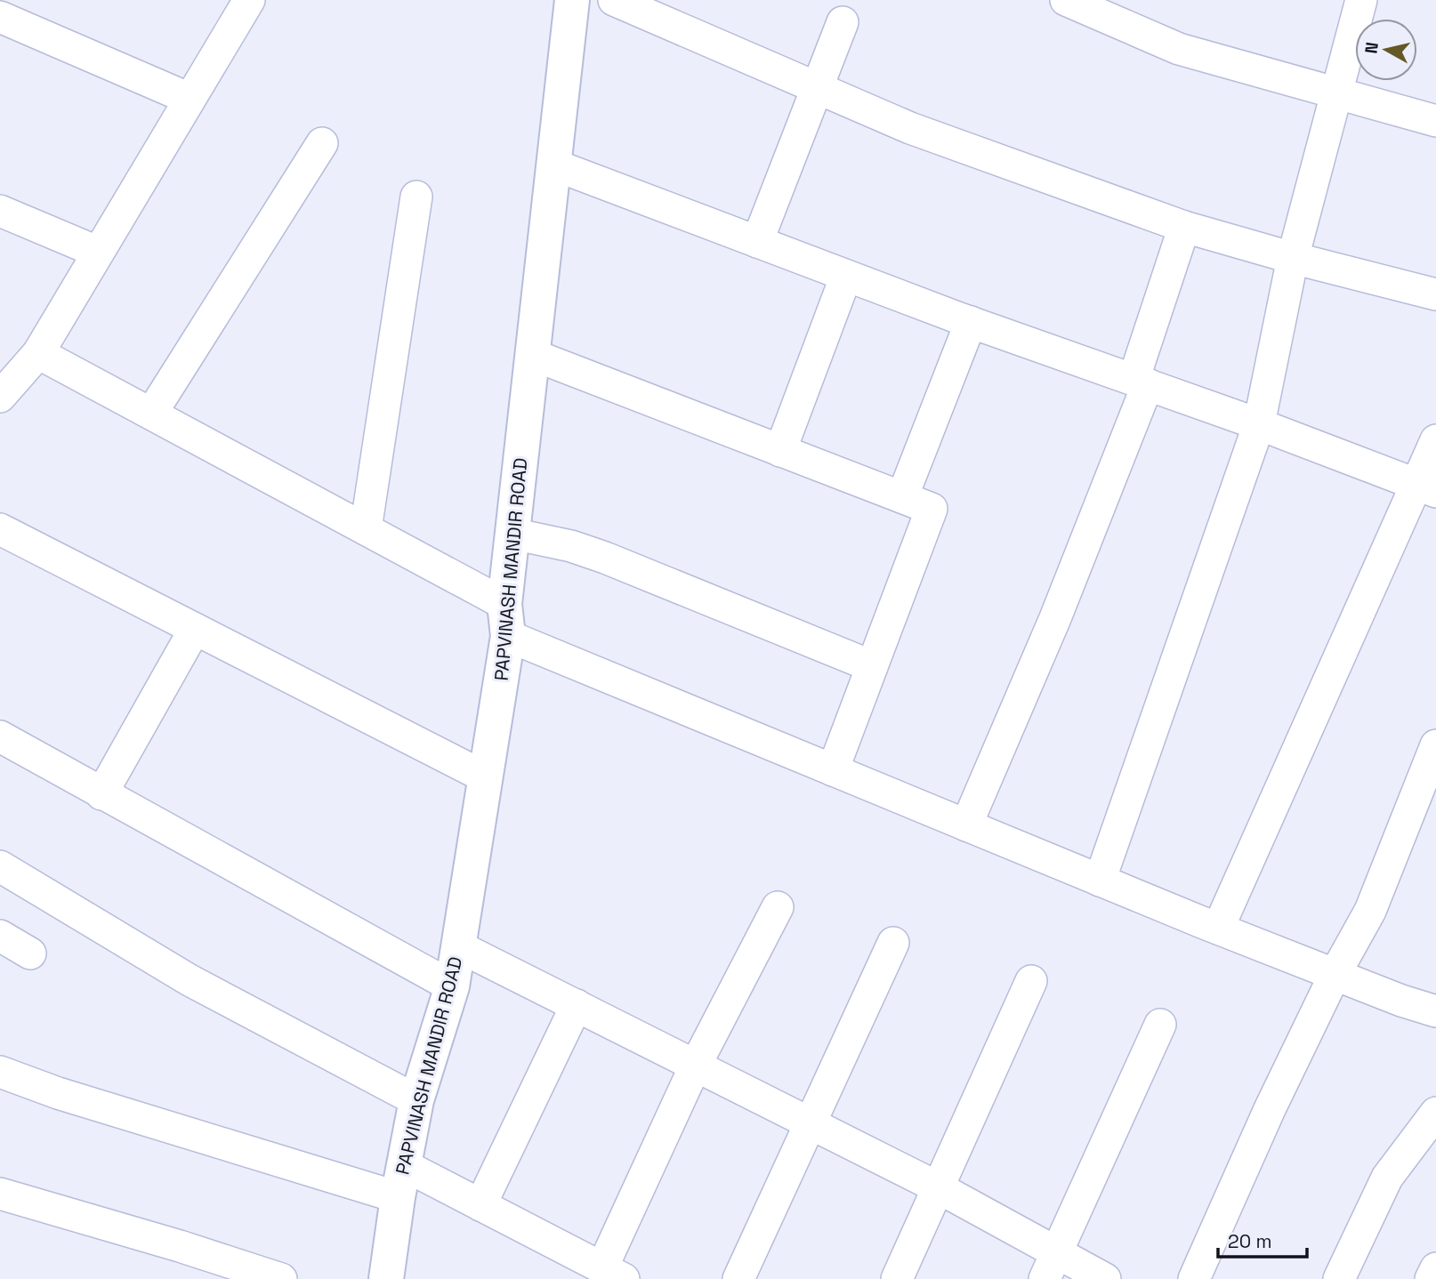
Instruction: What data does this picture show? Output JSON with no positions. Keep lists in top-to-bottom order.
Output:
{
  "streets": {
    "street": ["PAPVINASH MANDIR ROAD"]
  },
  "scale_bar": "20 m",
  "north": "left"
}
